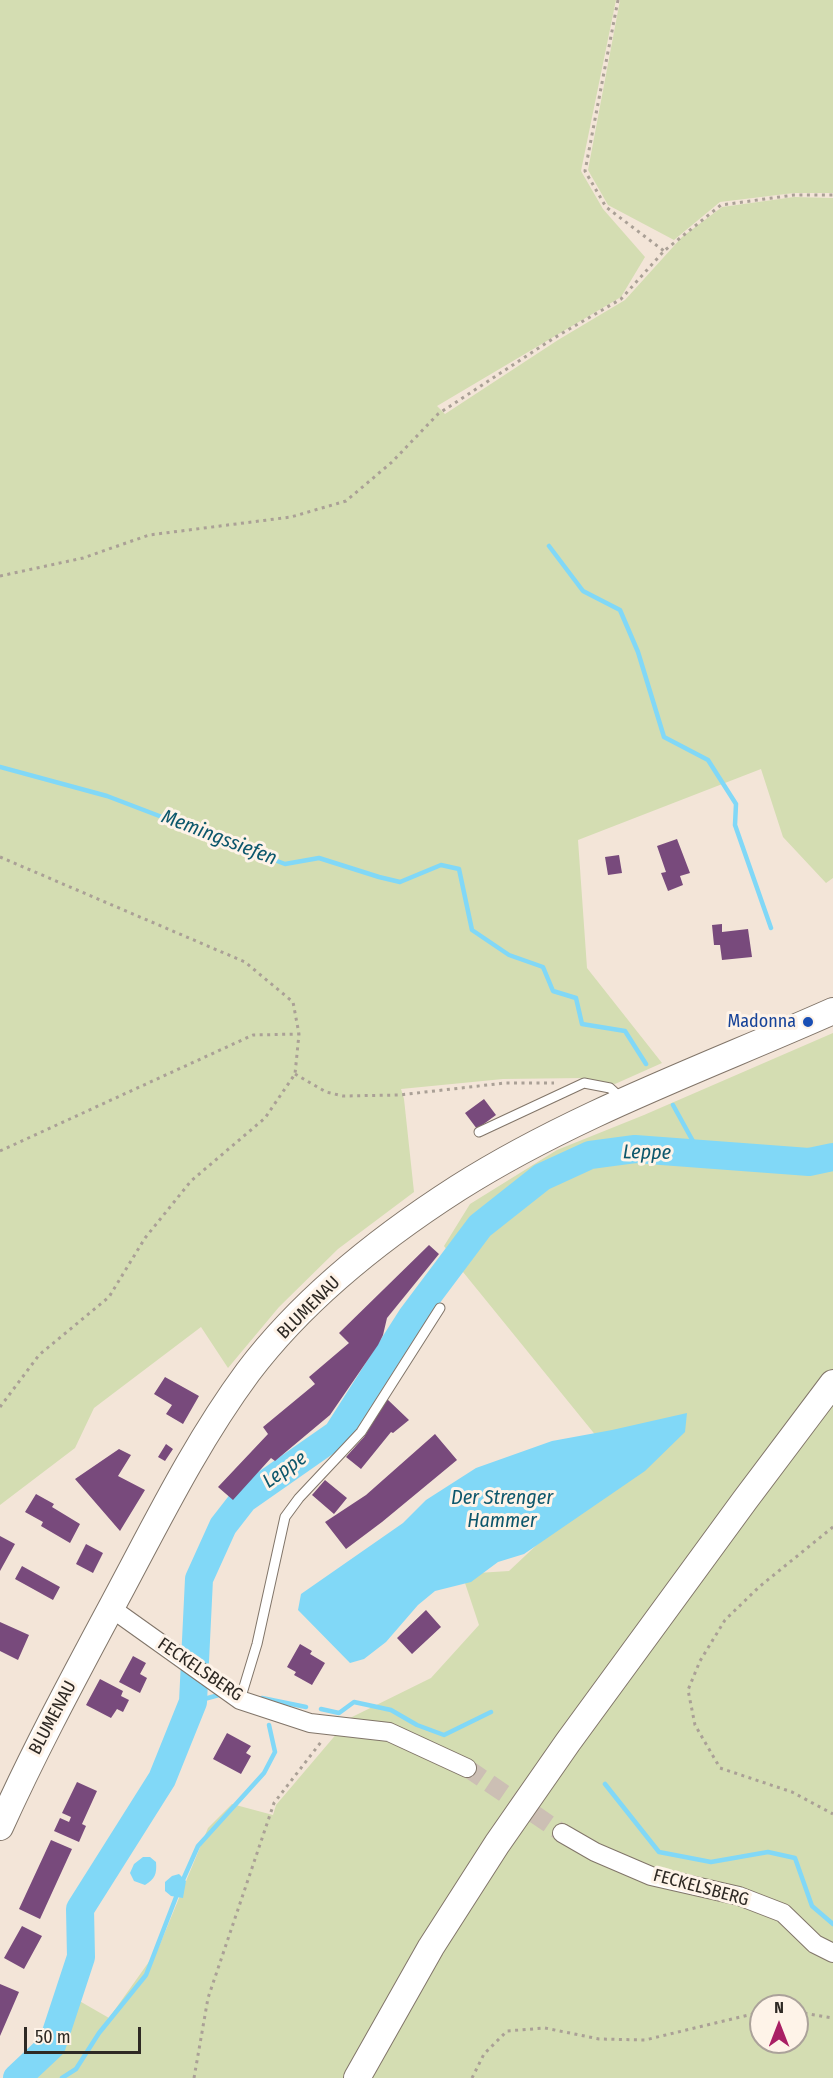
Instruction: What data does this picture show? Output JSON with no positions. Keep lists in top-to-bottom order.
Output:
{
  "streets": {
    "main road": ["BLUMENAU"],
    "street": ["FECKELSBERG"]
  },
  "crossings": [
    ["BLUMENAU", "FECKELSBERG"]
  ],
  "water": ["Memingssiefen", "Leppe", "Der Strenger Hammer"],
  "places": ["Madonna"],
  "scale_bar": "50 m",
  "north": "top"
}
